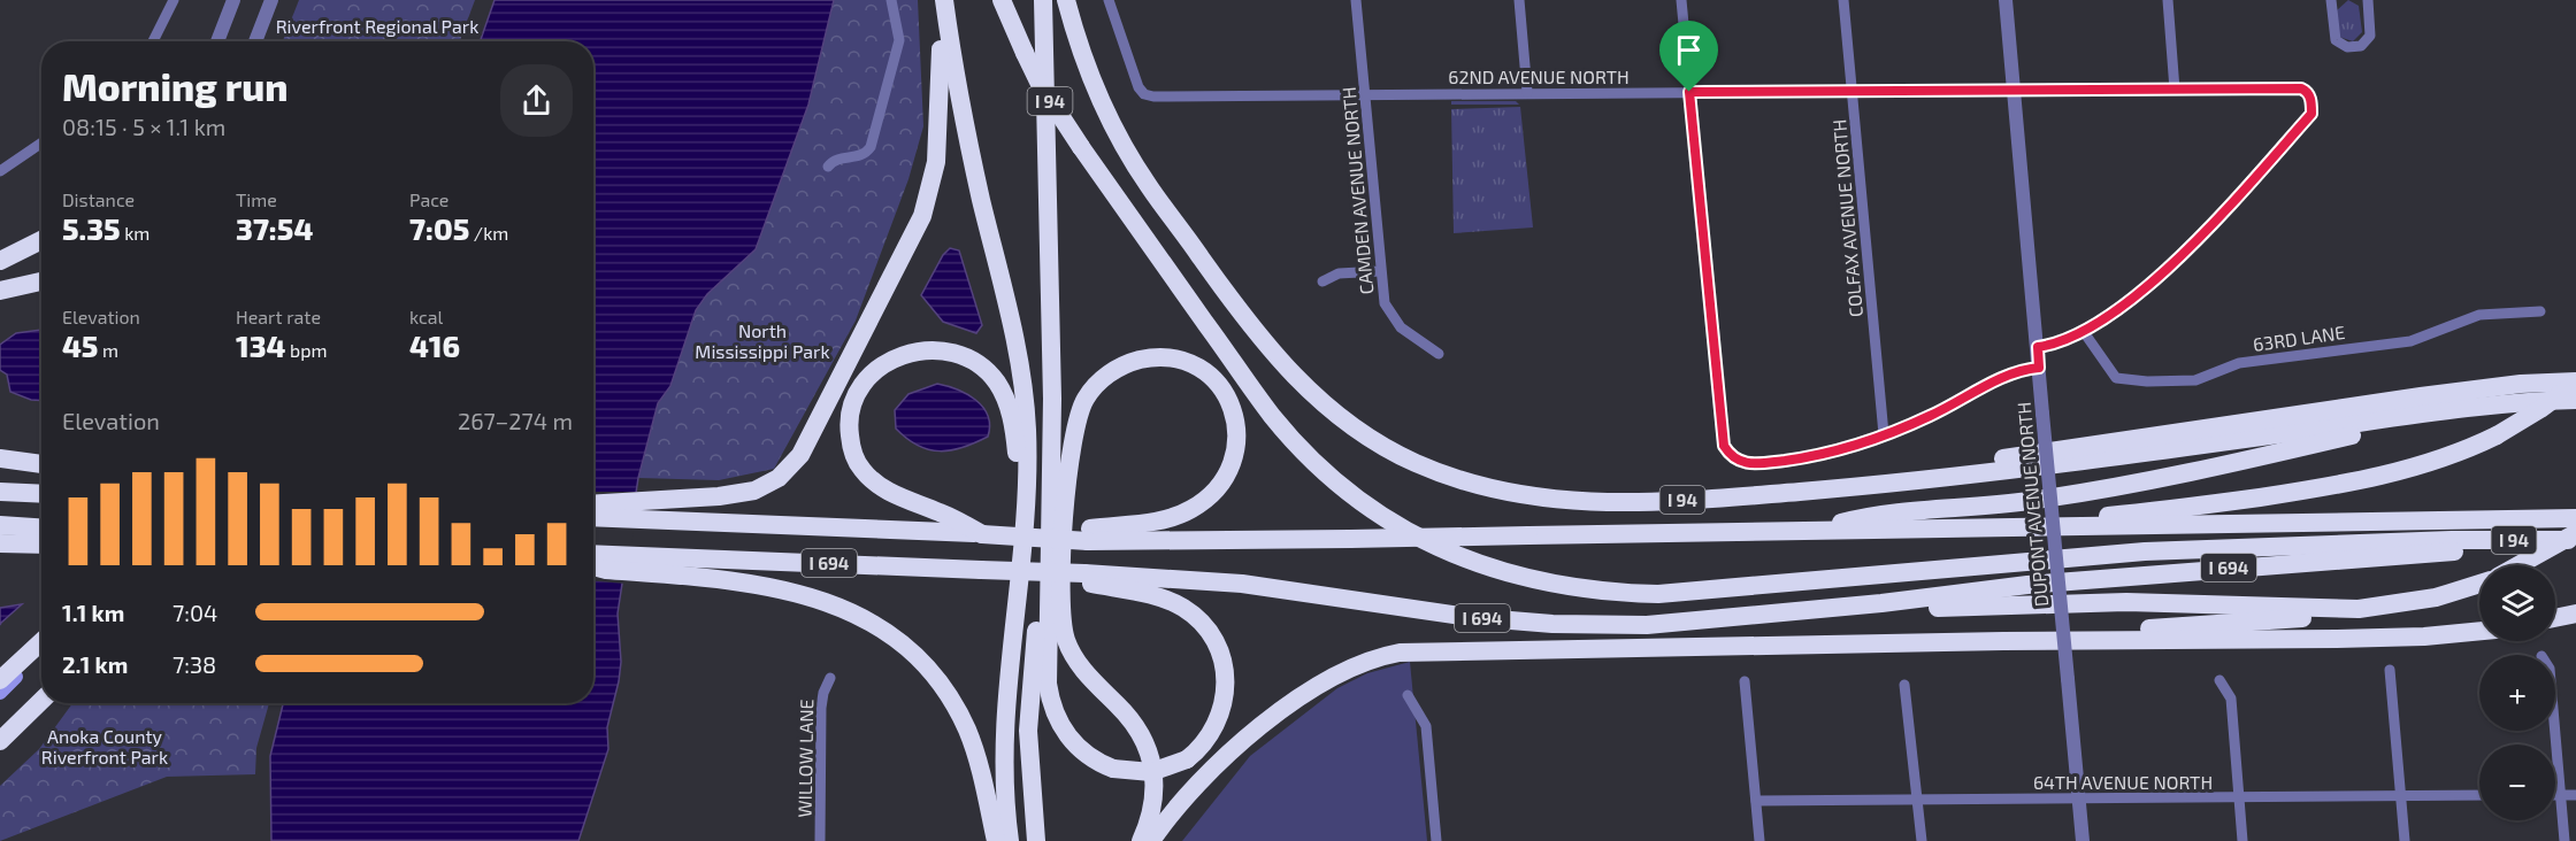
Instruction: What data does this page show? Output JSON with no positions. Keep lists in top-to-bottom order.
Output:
{
  "streets": {
    "highway": ["I 94", "I 694"],
    "street": [
      "62ND AVENUE NORTH",
      "CAMDEN AVENUE NORTH",
      "COLFAX AVENUE NORTH",
      "63RD LANE",
      "DUPONT AVENUE NORTH",
      "WILLOW LANE",
      "64TH AVENUE NORTH"
    ]
  },
  "crossings": [
    ["62ND AVENUE NORTH", "CAMDEN AVENUE NORTH"],
    ["62ND AVENUE NORTH", "COLFAX AVENUE NORTH"],
    ["62ND AVENUE NORTH", "63RD LANE"],
    ["62ND AVENUE NORTH", "DUPONT AVENUE NORTH"],
    ["DUPONT AVENUE NORTH", "64TH AVENUE NORTH"]
  ],
  "parks": ["Riverfront Regional Park", "North Mississippi Park", "Anoka County Riverfront Park"],
  "page": {
    "heading": ["Morning run", "08:15 · 5 × 1.1 km"],
    "stats": [
      ["Distance", "5.35 km"],
      ["Time", "37:54"],
      ["Pace", "7:05 /km"],
      ["Elevation", "45 m"],
      ["Heart rate", "134 bpm"],
      ["kcal", "416"]
    ],
    "chart": ["Elevation", "267–274 m"],
    "map_buttons": ["+", "−"],
    "list": [
      {
        "name": "1.1 km",
        "note": "7:04"
      },
      {
        "name": "2.1 km",
        "note": "7:38"
      }
    ]
  }
}
